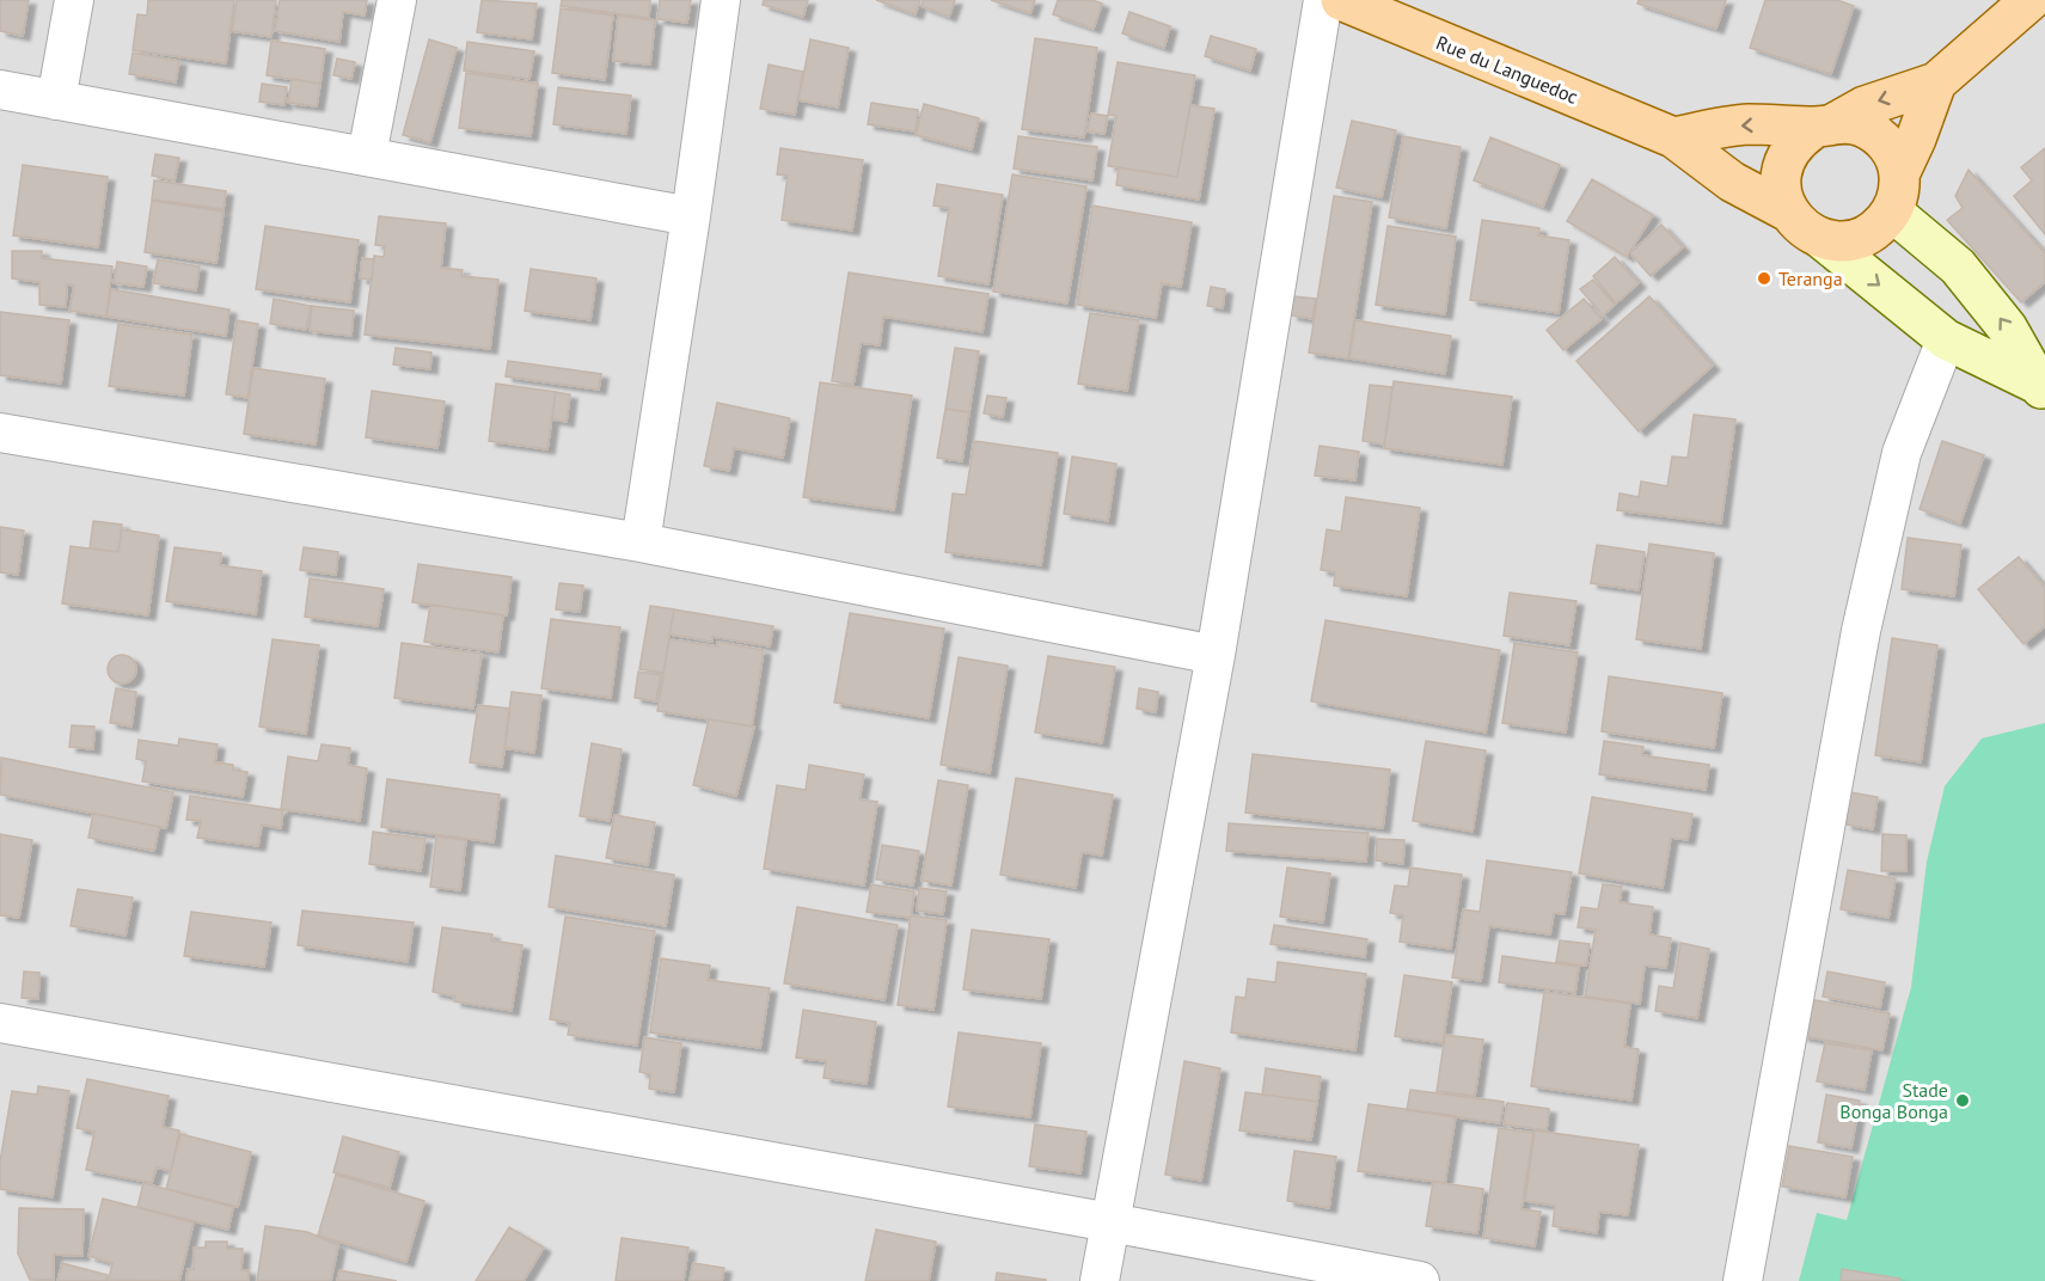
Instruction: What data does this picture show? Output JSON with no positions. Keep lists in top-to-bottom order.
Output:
{
  "streets": {
    "main road": ["Rue du Languedoc"]
  },
  "places": ["Teranga", "Stade Bonga Bonga"]
}
